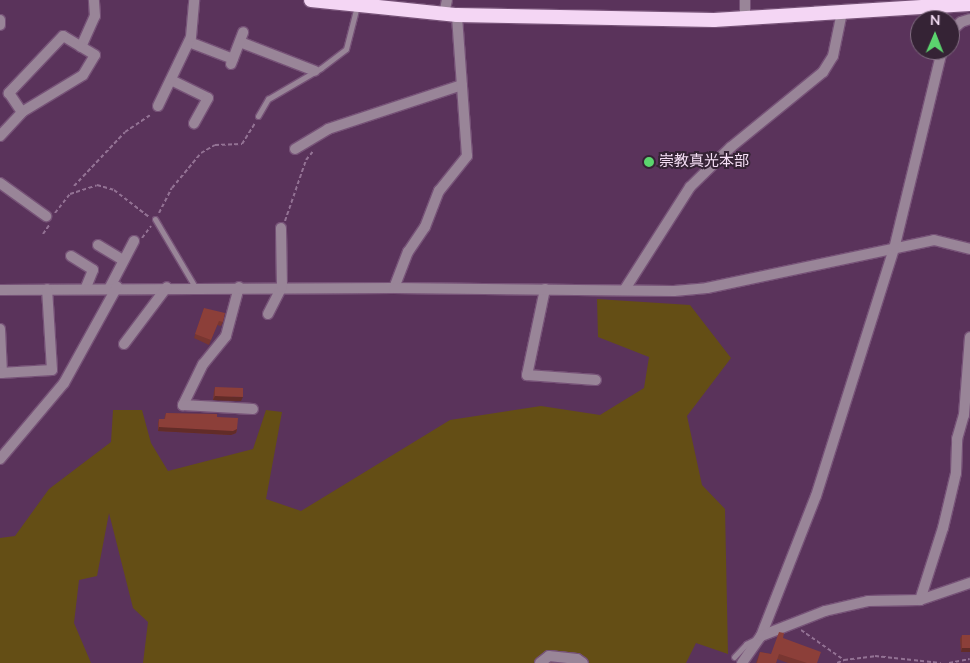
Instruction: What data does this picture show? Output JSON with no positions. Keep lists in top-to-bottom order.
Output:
{
  "places": ["崇教真光本部"],
  "north": "top"
}
